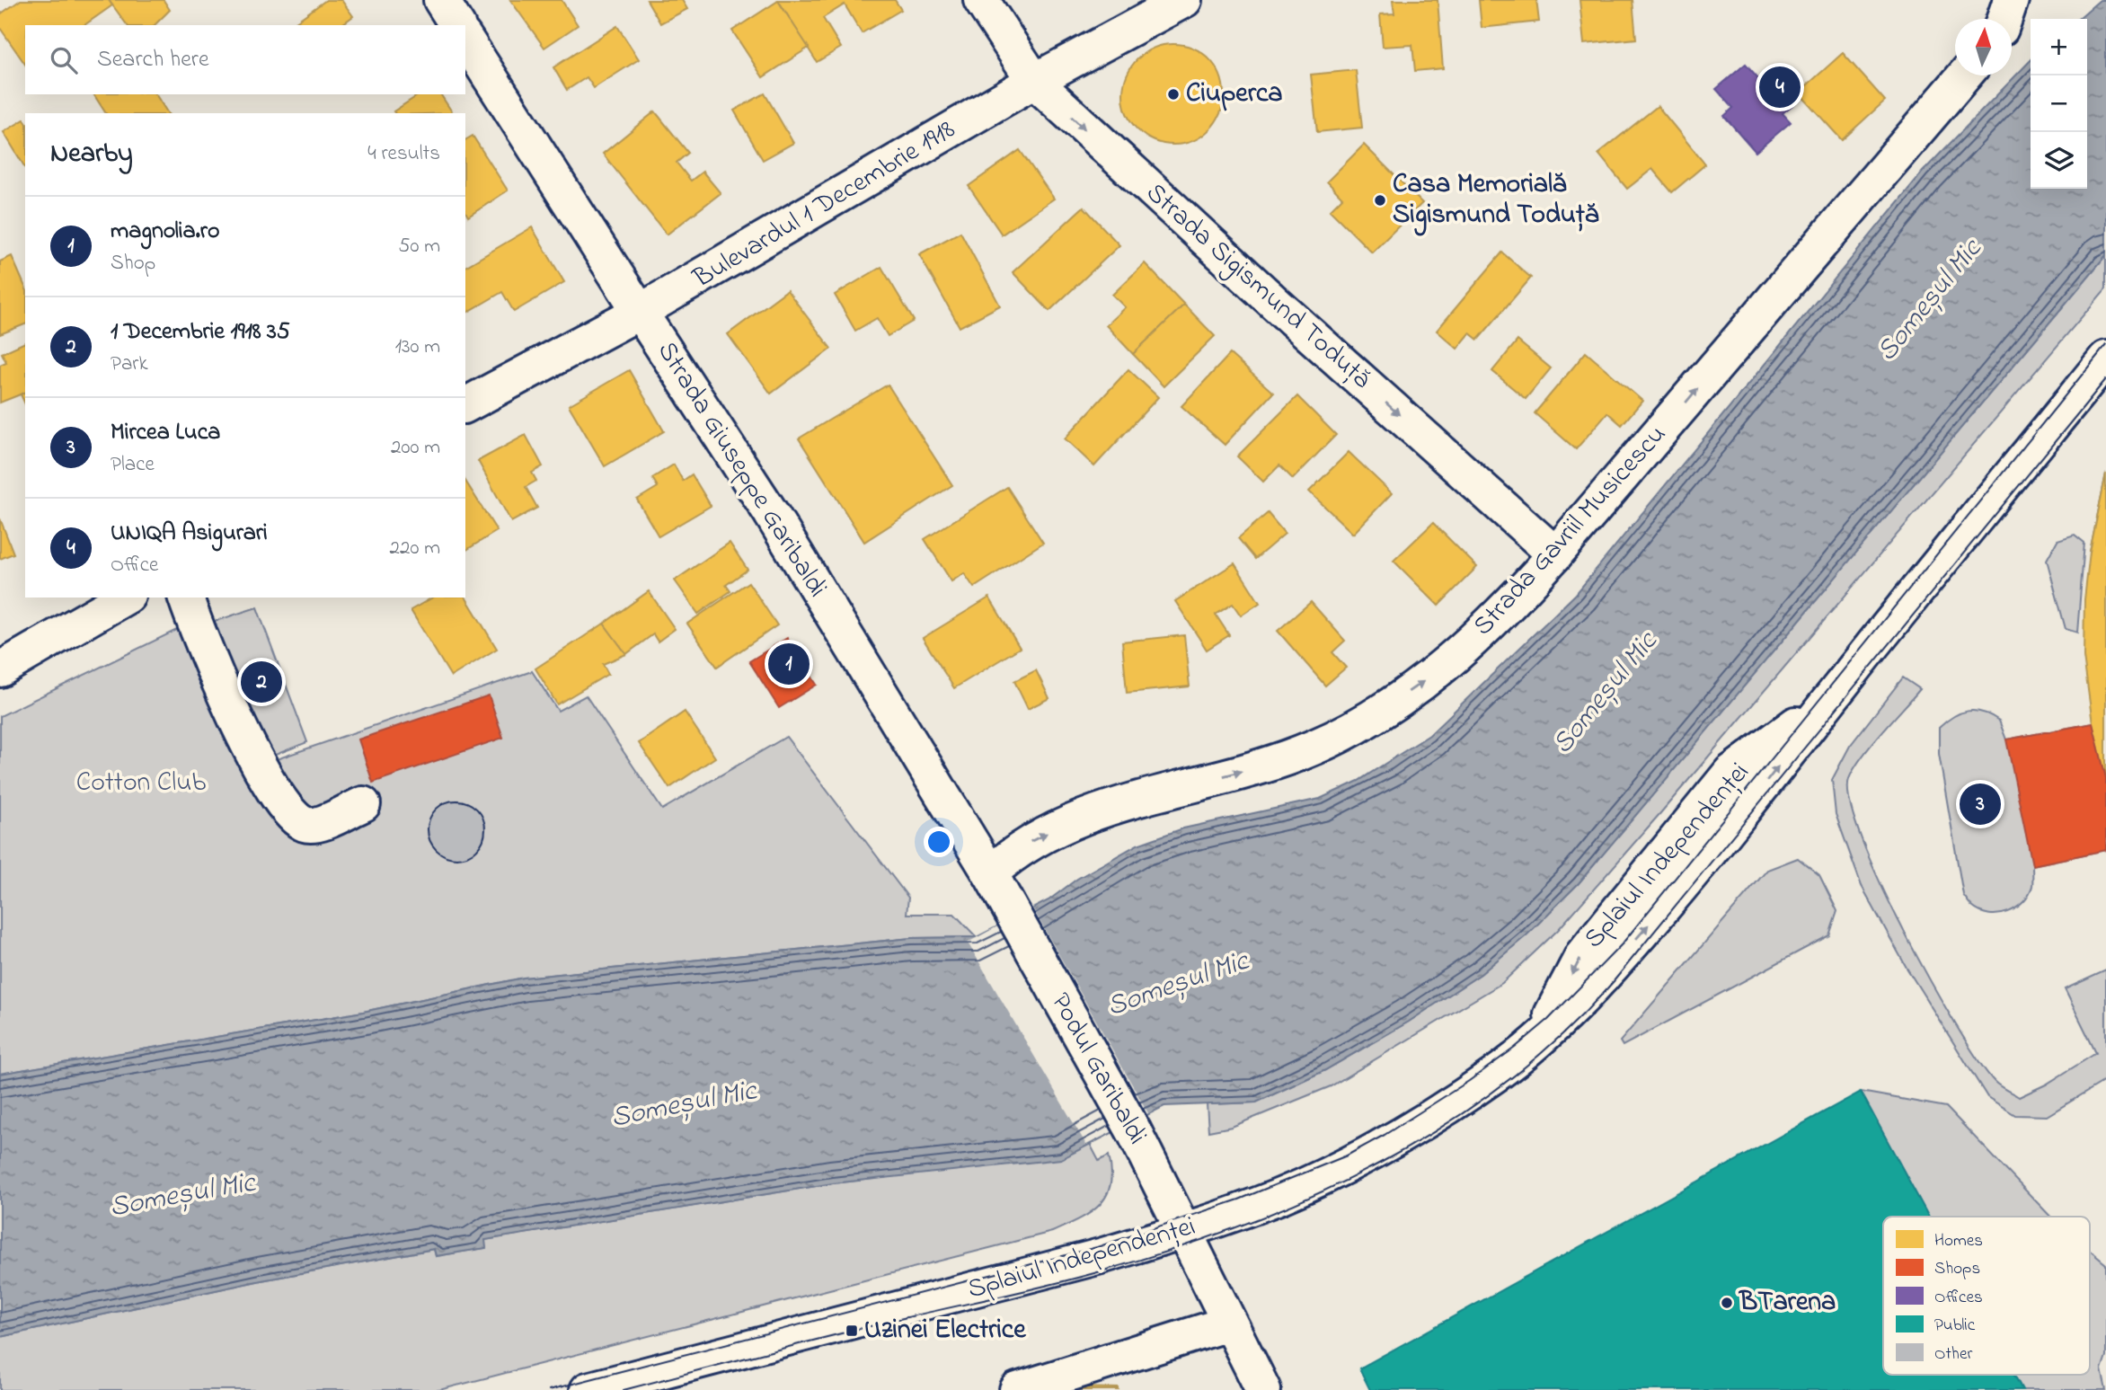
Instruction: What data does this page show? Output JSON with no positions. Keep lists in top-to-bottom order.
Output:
{
  "streets": {
    "main road": [
      "Bulevardul 1 Decembrie 1918",
      "Strada Sigismund Toduță",
      "Strada Giuseppe Garibaldi",
      "Strada Gavriil Musicescu",
      "Splaiul Independenței",
      "Podul Garibaldi"
    ]
  },
  "crossings": [
    ["Bulevardul 1 Decembrie 1918", "Strada Sigismund Toduță"],
    ["Bulevardul 1 Decembrie 1918", "Strada Giuseppe Garibaldi"],
    ["Strada Sigismund Toduță", "Strada Gavriil Musicescu"],
    ["Strada Giuseppe Garibaldi", "Strada Gavriil Musicescu"],
    ["Strada Giuseppe Garibaldi", "Podul Garibaldi"],
    ["Splaiul Independenței", "Podul Garibaldi"]
  ],
  "one_way": ["Strada Sigismund Toduță", "Strada Gavriil Musicescu"],
  "water": ["Someșul Mic"],
  "parks": ["Cotton Club"],
  "places": {
    "other": ["Ciuperca", "Casa Memorială Sigismund Toduță", "BTarena"],
    "transit": ["Uzinei Electrice"]
  },
  "legend": [
    "Homes",
    "Shops",
    "Offices",
    "Public",
    "Other"
  ],
  "north": "top",
  "page": {
    "map_buttons": ["+", "−"],
    "search": "Search here",
    "pins": [
      "4",
      "1",
      "2",
      "3"
    ],
    "heading": ["Nearby", "4 results"],
    "list": [
      {
        "mark": "1",
        "name": "magnolia.ro",
        "note": "Shop",
        "value": "50 m"
      },
      {
        "mark": "2",
        "name": "1 Decembrie 1918 35",
        "note": "Park",
        "value": "130 m"
      },
      {
        "mark": "3",
        "name": "Mircea Luca",
        "note": "Place",
        "value": "200 m"
      },
      {
        "mark": "4",
        "name": "UNIQA Asigurari",
        "note": "Office",
        "value": "220 m"
      }
    ]
  }
}
